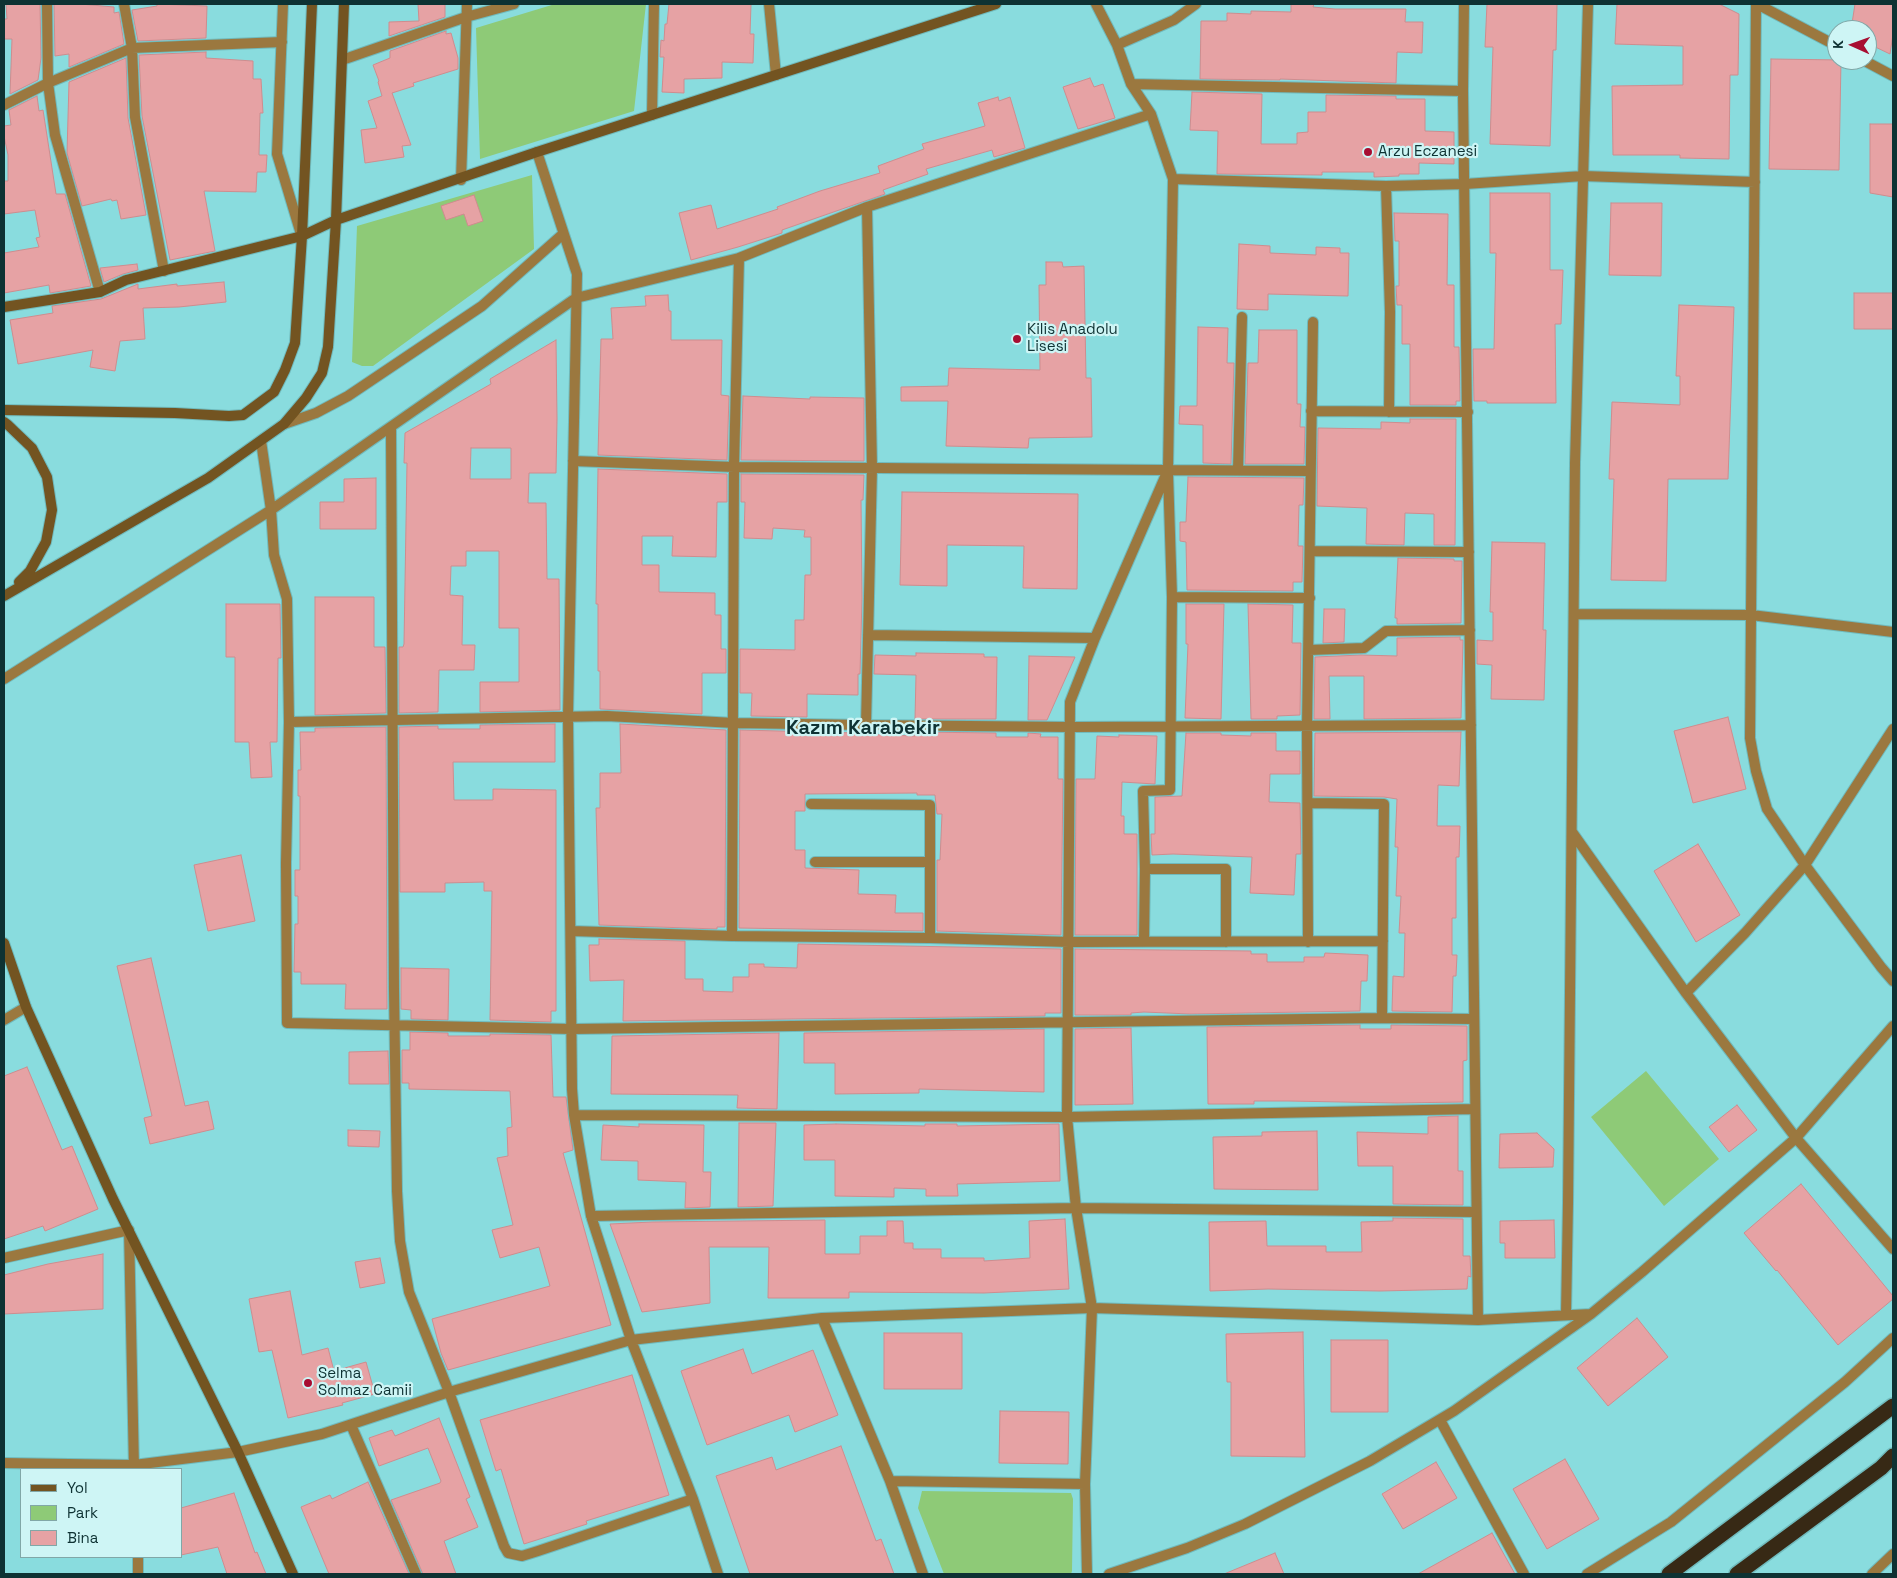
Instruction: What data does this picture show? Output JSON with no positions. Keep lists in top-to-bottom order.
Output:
{
  "districts": ["Kazım Karabekir"],
  "places": ["Arzu Eczanesi", "Kilis Anadolu Lisesi", "Selma Solmaz Camii"],
  "legend": ["Yol", "Park", "Bina"],
  "north": "left"
}
